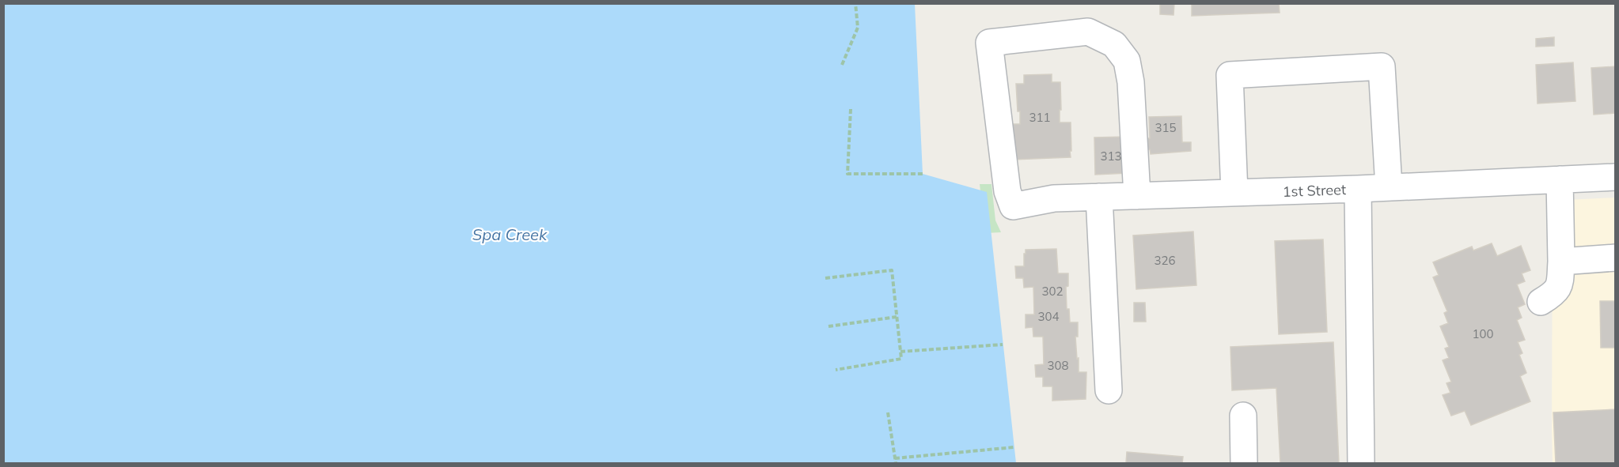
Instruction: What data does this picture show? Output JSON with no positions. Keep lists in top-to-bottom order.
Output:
{
  "streets": {
    "street": ["1st Street"]
  },
  "water": ["Spa Creek"],
  "house_numbers": [
    "311",
    "315",
    "313",
    "326",
    "302",
    "304",
    "100",
    "308"
  ]
}
